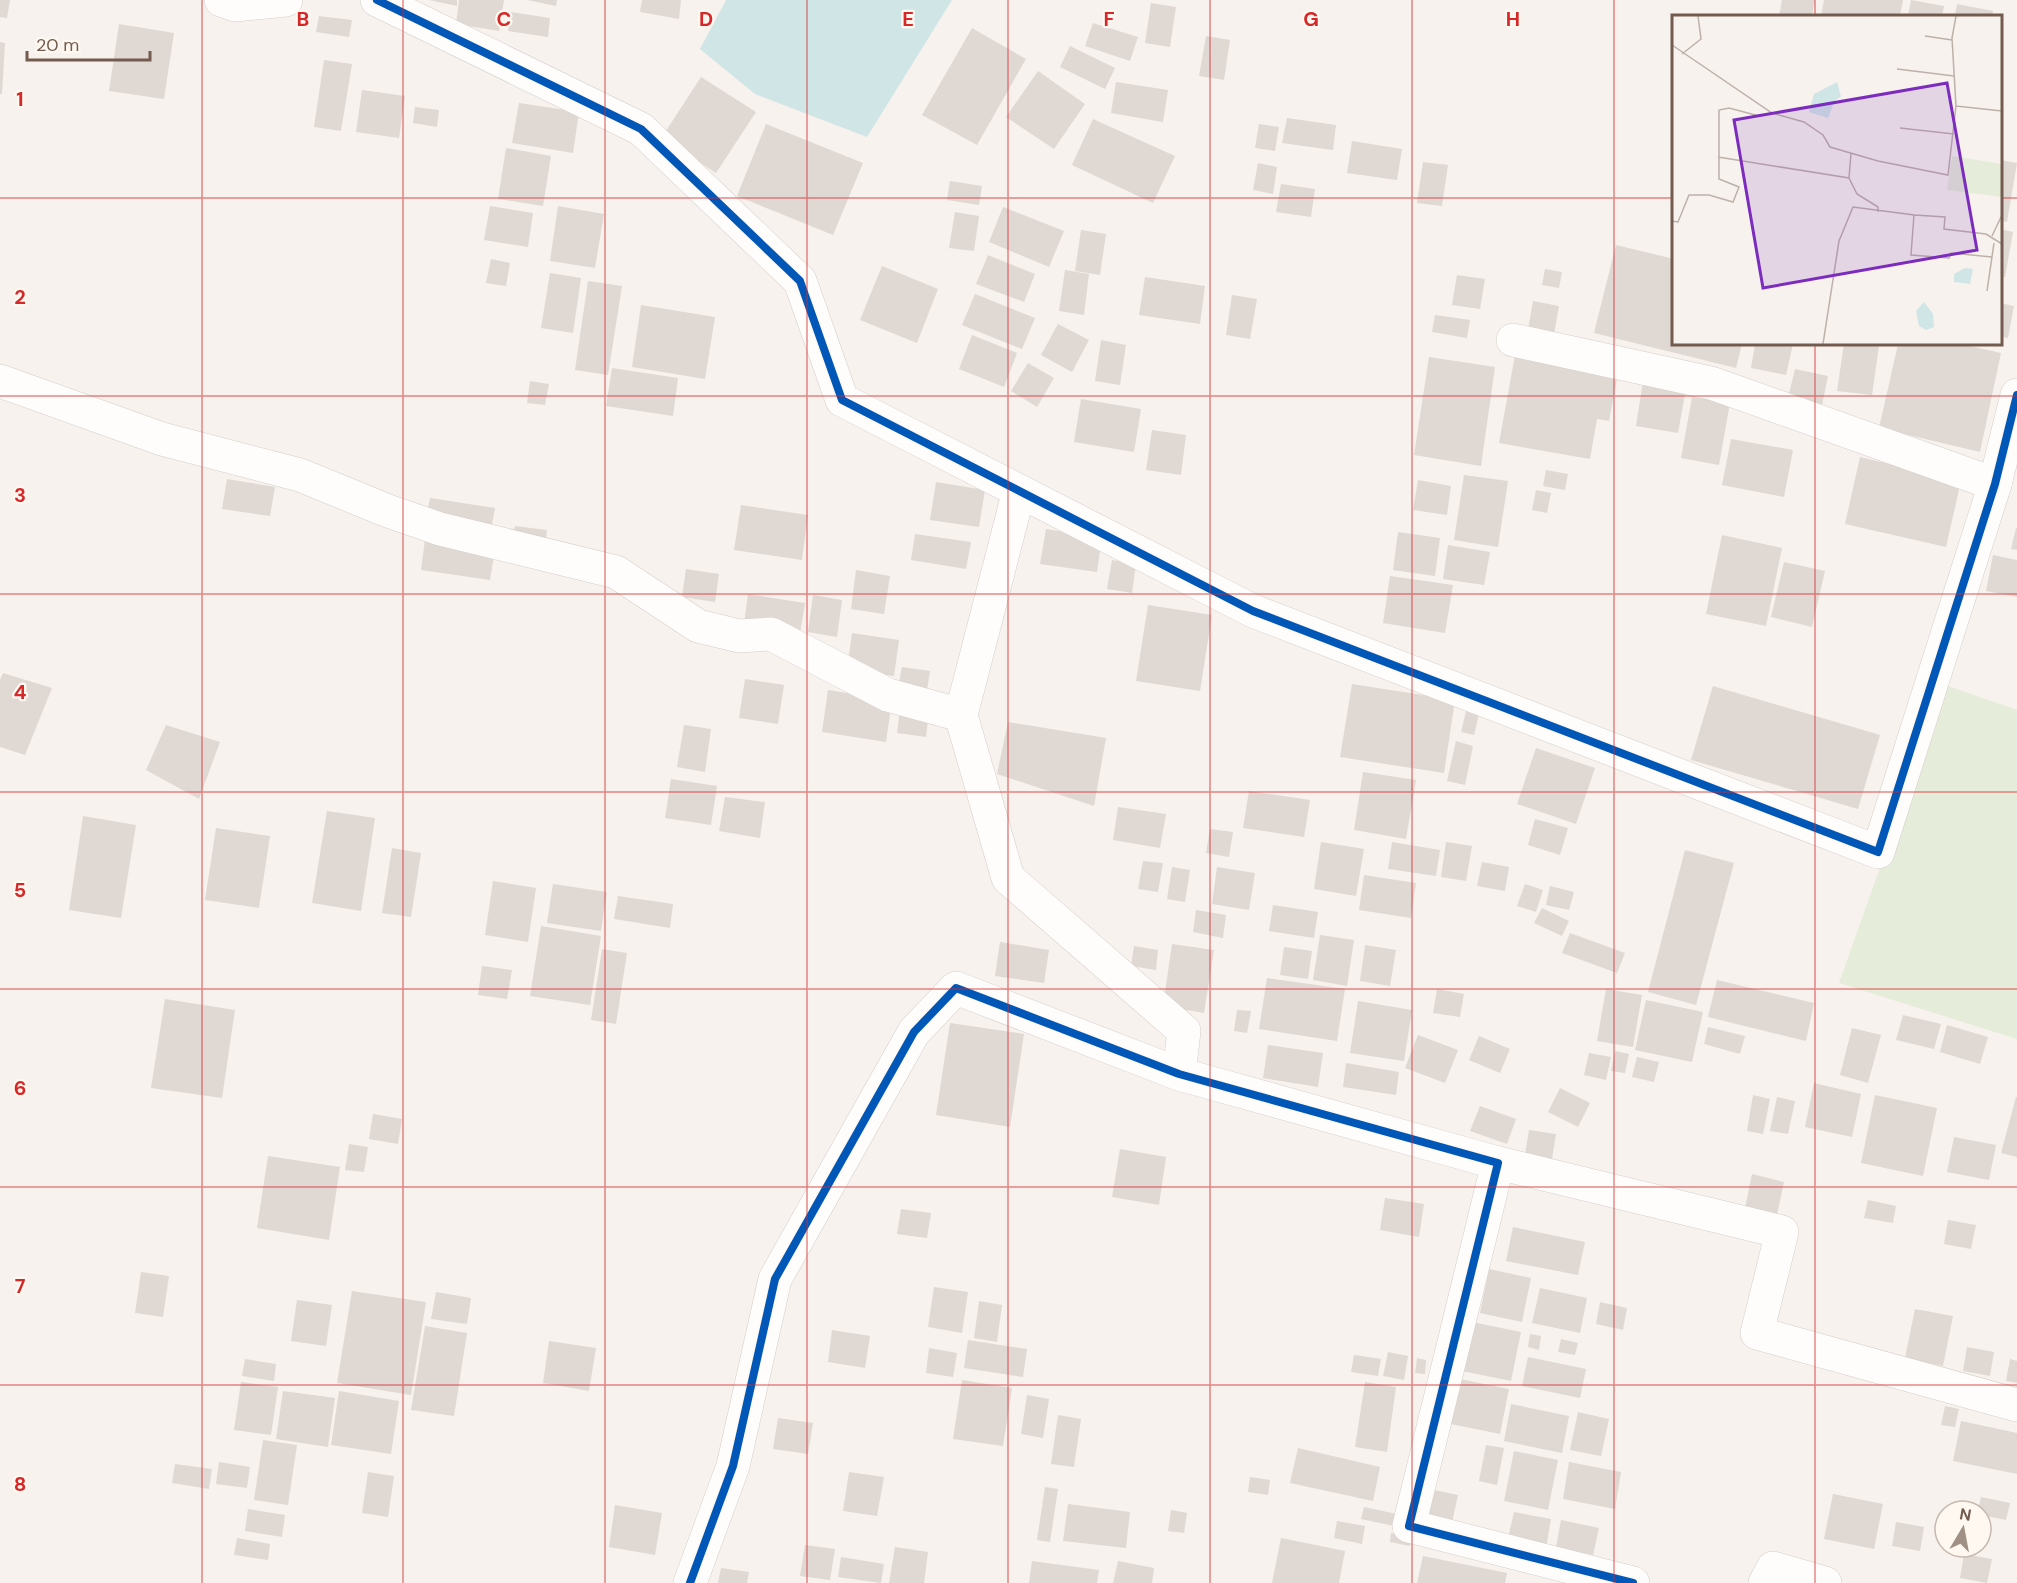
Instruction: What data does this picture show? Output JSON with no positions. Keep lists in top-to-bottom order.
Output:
{
  "scale_bar": "20 m",
  "north": "top",
  "grid": {
    "columns": [
      "B",
      "C",
      "D",
      "E",
      "F",
      "G",
      "H"
    ],
    "rows": [
      "1",
      "2",
      "3",
      "4",
      "5",
      "6",
      "7",
      "8"
    ]
  }
}
